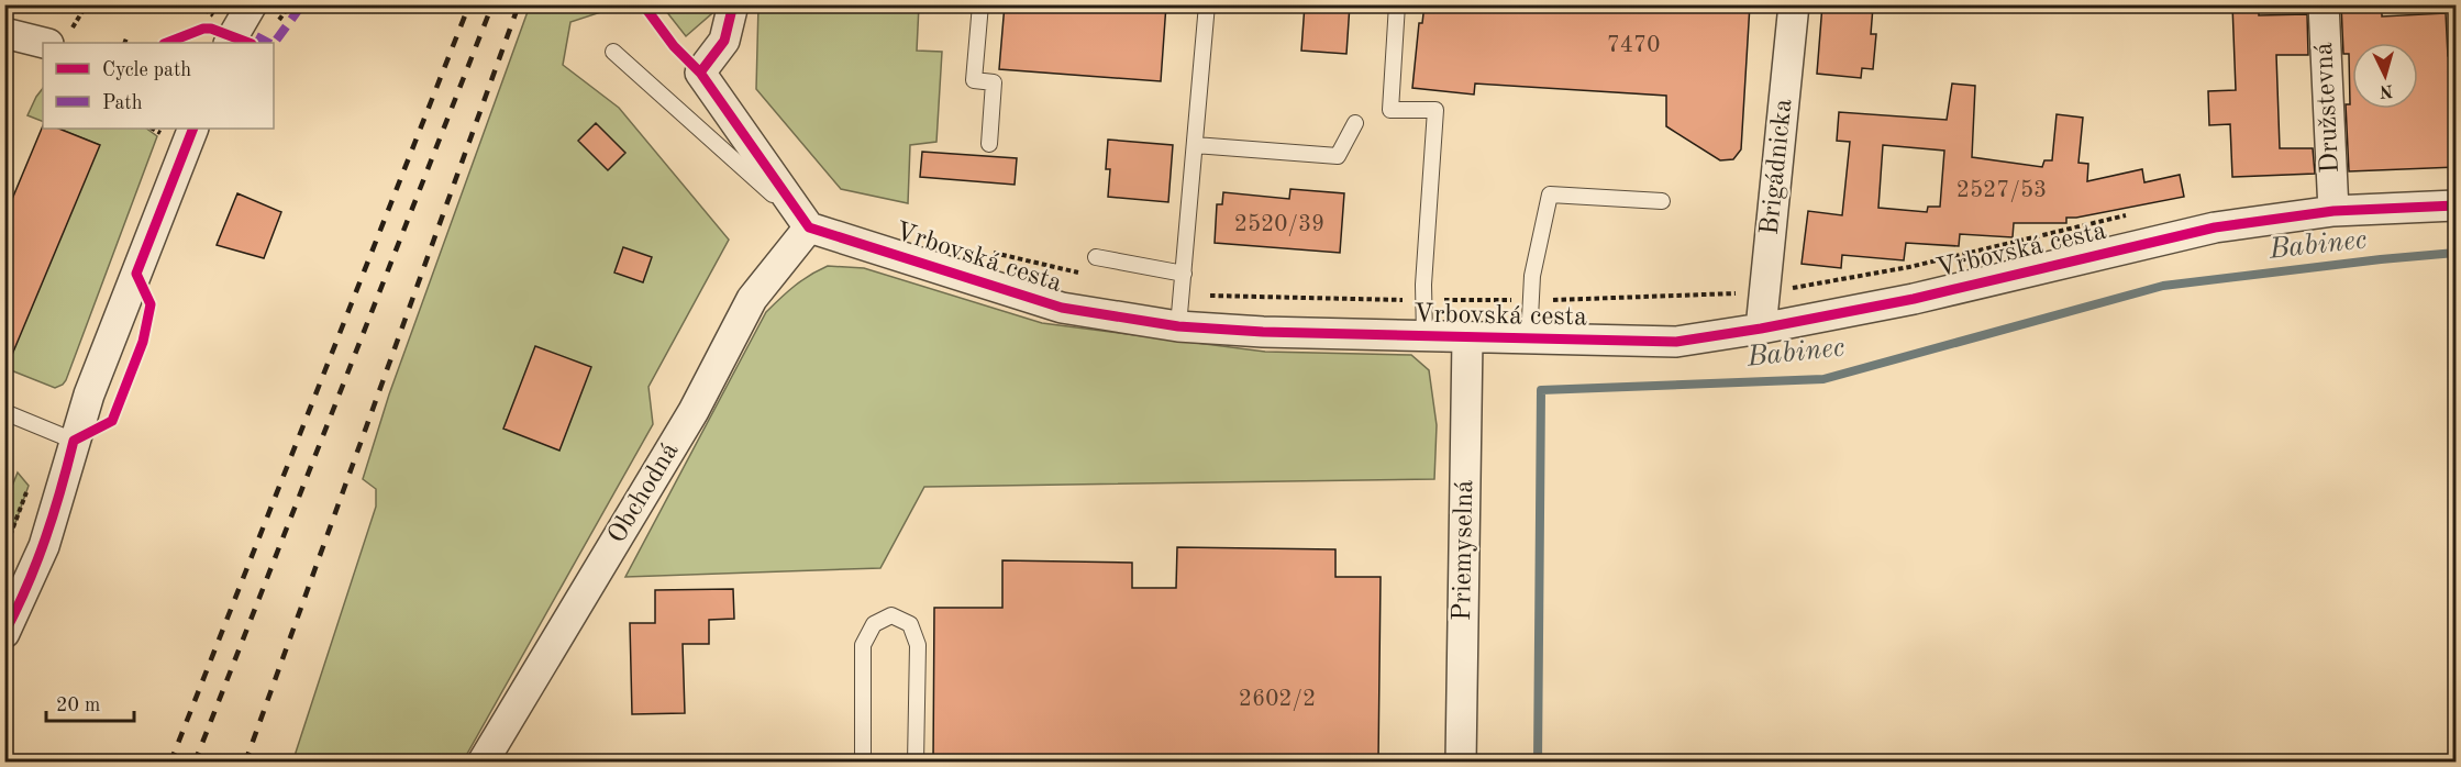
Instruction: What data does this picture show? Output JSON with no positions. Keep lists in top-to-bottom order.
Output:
{
  "streets": {
    "street": [
      "Družstevná",
      "Brigádnicka",
      "Vrbovská cesta",
      "Obchodná",
      "Priemyselná"
    ]
  },
  "crossings": [
    ["Družstevná", "Vrbovská cesta"],
    ["Brigádnicka", "Vrbovská cesta"],
    ["Vrbovská cesta", "Obchodná"],
    ["Vrbovská cesta", "Priemyselná"]
  ],
  "water": ["Babinec"],
  "house_numbers": [
    "7470",
    "2527/53",
    "2520/39",
    "2602/2"
  ],
  "legend": ["Cycle path", "Path"],
  "scale_bar": "20 m",
  "north": "bottom"
}
